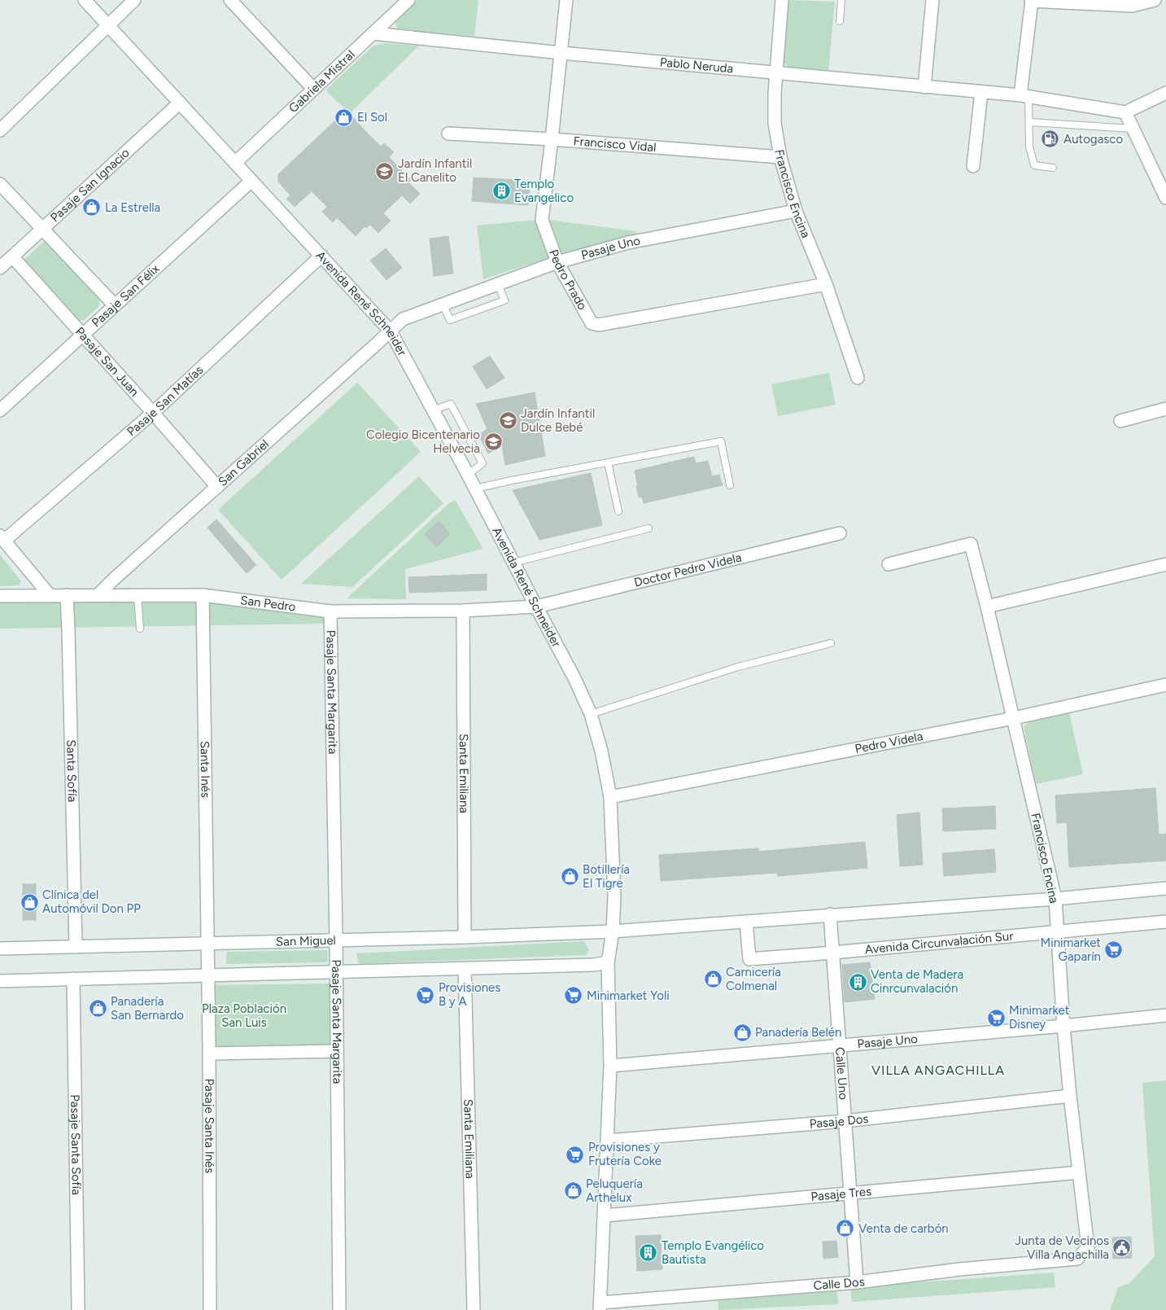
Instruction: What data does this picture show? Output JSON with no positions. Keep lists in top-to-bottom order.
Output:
{
  "streets": {
    "street": [
      "Pablo Neruda",
      "Gabriela Mistral",
      "Francisco Vidal",
      "Pasaje San Ignacio",
      "Francisco Encina",
      "Pasaje Uno",
      "Pedro Prado",
      "Pasaje San Félix",
      "Avenida René Schneider",
      "Pasaje San Juan",
      "Pasaje San Matías",
      "San Gabriel",
      "Doctor Pedro Videla",
      "San Pedro",
      "Pasaje Santa Margarita",
      "Pedro Videla",
      "Santa Inés",
      "Santa Sofía",
      "Santa Emiliana",
      "San Miguel",
      "Avenida Circunvalación Sur",
      "Calle Uno",
      "Pasaje Dos",
      "Pasaje Santa Inés",
      "Pasaje Santa Sofía",
      "Pasaje Tres",
      "Calle Dos"
    ]
  },
  "crossings": [
    ["Pablo Neruda", "Gabriela Mistral"],
    ["Pablo Neruda", "Francisco Encina"],
    ["Pablo Neruda", "Pedro Prado"],
    ["Gabriela Mistral", "Avenida René Schneider"],
    ["Francisco Vidal", "Francisco Encina"],
    ["Francisco Vidal", "Pedro Prado"],
    ["Pasaje San Ignacio", "Avenida René Schneider"],
    ["Pasaje San Ignacio", "Pasaje San Juan"],
    ["Francisco Encina", "Pasaje Uno"],
    ["Francisco Encina", "Pedro Prado"],
    ["Francisco Encina", "Pedro Videla"],
    ["Francisco Encina", "Avenida Circunvalación Sur"],
    ["Francisco Encina", "Pasaje Dos"],
    ["Francisco Encina", "Pasaje Tres"],
    ["Francisco Encina", "Calle Dos"],
    ["Pasaje Uno", "Pedro Prado"],
    ["Pasaje Uno", "Avenida René Schneider"],
    ["Pasaje Uno", "San Gabriel"],
    ["Pasaje Uno", "Calle Uno"],
    ["Pasaje San Félix", "Avenida René Schneider"],
    ["Pasaje San Félix", "Pasaje San Juan"],
    ["Avenida René Schneider", "Pasaje San Matías"],
    ["Avenida René Schneider", "San Gabriel"],
    ["Avenida René Schneider", "Doctor Pedro Videla"],
    ["Avenida René Schneider", "San Pedro"],
    ["Avenida René Schneider", "Pedro Videla"],
    ["Avenida René Schneider", "San Miguel"],
    ["Avenida René Schneider", "Pasaje Dos"],
    ["Avenida René Schneider", "Pasaje Tres"],
    ["Avenida René Schneider", "Calle Dos"],
    ["Pasaje San Juan", "Pasaje San Matías"],
    ["Pasaje San Juan", "San Gabriel"],
    ["San Gabriel", "San Pedro"],
    ["Doctor Pedro Videla", "San Pedro"],
    ["San Pedro", "Pasaje Santa Margarita"],
    ["San Pedro", "Santa Inés"],
    ["San Pedro", "Santa Sofía"],
    ["San Pedro", "Santa Emiliana"],
    ["Pasaje Santa Margarita", "San Miguel"],
    ["Santa Inés", "San Miguel"],
    ["Santa Inés", "Pasaje Santa Inés"],
    ["Santa Sofía", "San Miguel"],
    ["Santa Emiliana", "San Miguel"],
    ["San Miguel", "Pasaje Santa Inés"],
    ["Avenida Circunvalación Sur", "Calle Uno"],
    ["Calle Uno", "Pasaje Dos"],
    ["Calle Uno", "Pasaje Tres"],
    ["Calle Uno", "Calle Dos"]
  ],
  "districts": ["VILLA ANGACHILLA"],
  "parks": ["Plaza Población San Luis"],
  "places": {
    "shop": [
      "El Sol",
      "La Estrella",
      "Botillería El Tigre",
      "Clínica del Automóvil Don PP",
      "Carnicería Colmenal",
      "Panadería San Bernardo",
      "Panadería Belén",
      "Peluquería Arthelux",
      "Venta de carbón"
    ],
    "fuel station": ["Autogasco"],
    "school or university": ["Jardín Infantil El Canelito", "Jardín Infantil Dulce Bebé", "Colegio Bicentenario Helvecia"],
    "building": ["Templo Evangelico", "Venta de Madera Cinrcunvalación", "Templo Evangélico Bautista"],
    "supermarket": [
      "Minimarket Gaparín",
      "Provisiones B y A",
      "Minimarket Yoli",
      "Minimarket Disney",
      "Provisiones y Frutería Coke"
    ],
    "public building": ["Junta de Vecinos Villa Angachilla"]
  }
}
